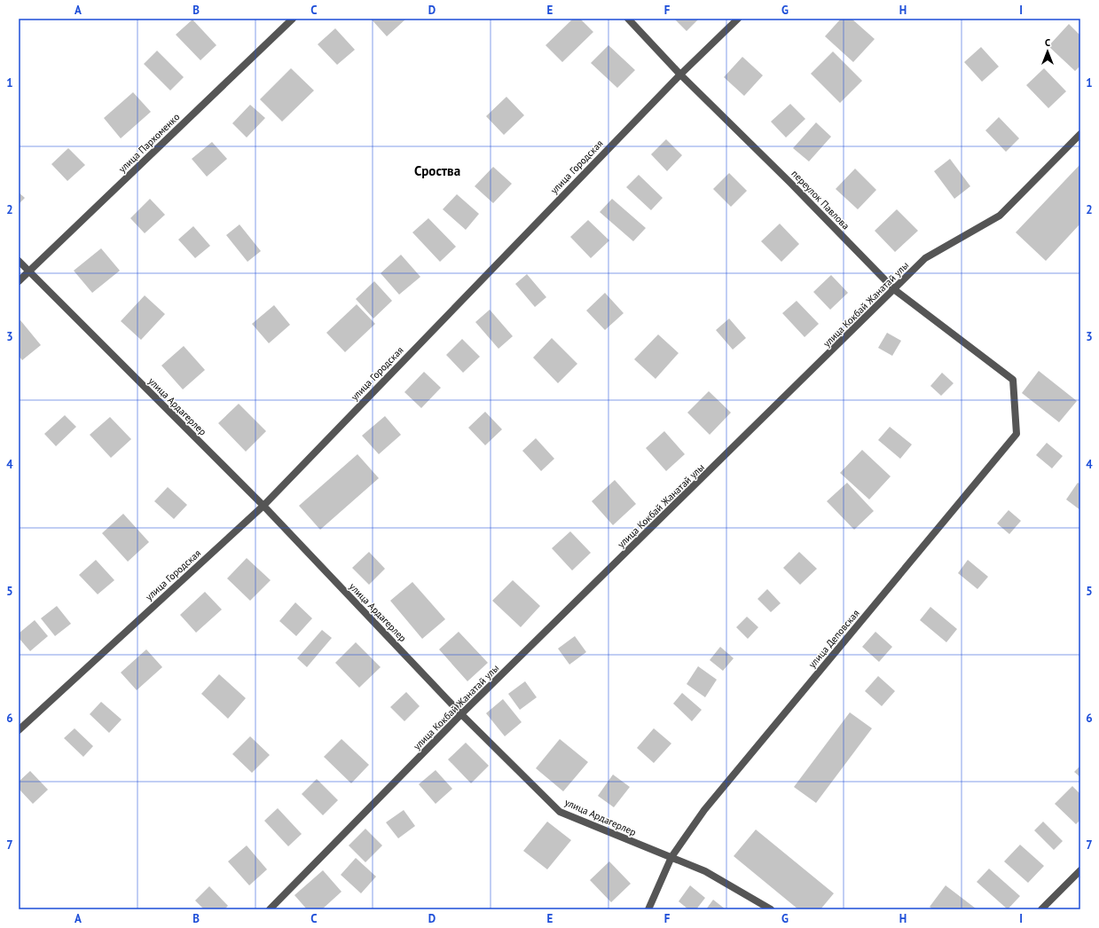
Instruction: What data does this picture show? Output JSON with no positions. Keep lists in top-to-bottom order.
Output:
{
  "streets": {
    "street": [
      "улица Пархоменко",
      "улица Городская",
      "переулок Павлова",
      "улица Кокбай Жанатай улы",
      "улица Ардагерлер",
      "улица Деповская"
    ]
  },
  "crossings": [
    ["улица Пархоменко", "улица Ардагерлер"],
    ["улица Городская", "переулок Павлова"],
    ["улица Городская", "улица Ардагерлер"],
    ["переулок Павлова", "улица Кокбай Жанатай улы"],
    ["переулок Павлова", "улица Деповская"],
    ["улица Кокбай Жанатай улы", "улица Ардагерлер"],
    ["улица Ардагерлер", "улица Деповская"]
  ],
  "districts": ["Сроства"],
  "north": "top",
  "grid": {
    "columns": [
      "A",
      "B",
      "C",
      "D",
      "E",
      "F",
      "G",
      "H",
      "I"
    ],
    "rows": [
      "1",
      "2",
      "3",
      "4",
      "5",
      "6",
      "7"
    ]
  }
}
